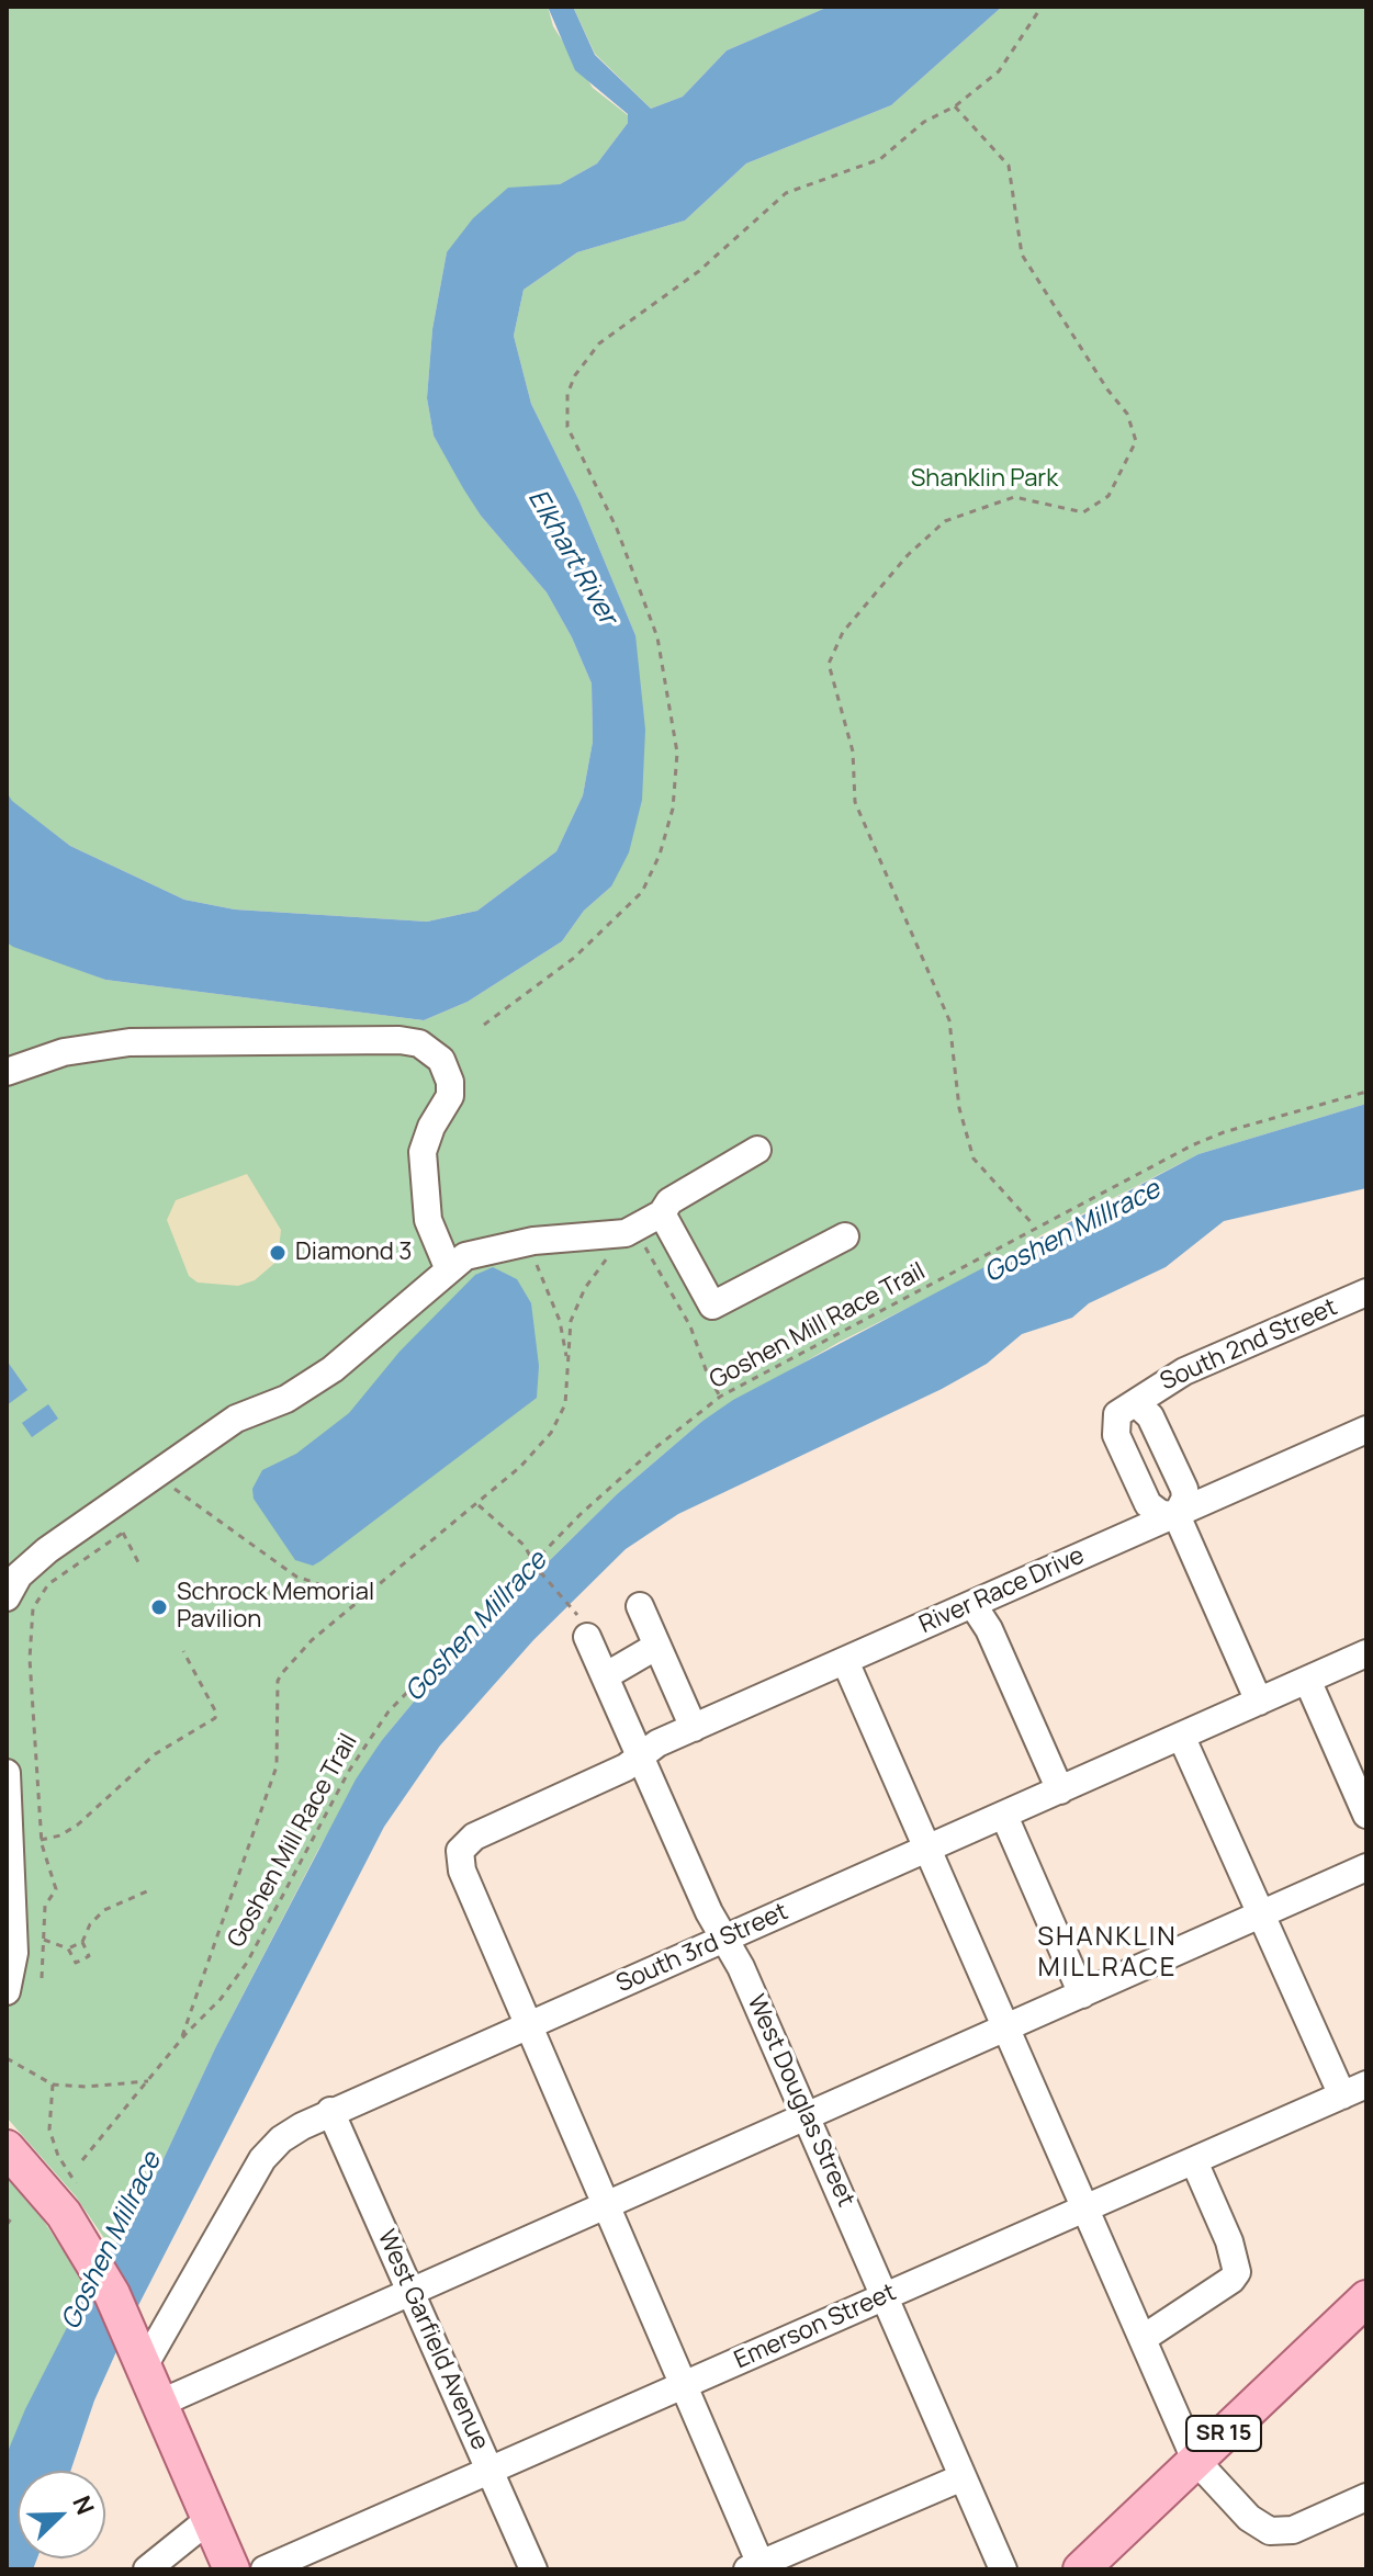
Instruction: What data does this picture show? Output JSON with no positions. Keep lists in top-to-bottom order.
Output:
{
  "streets": {
    "main road": ["SR 15"],
    "street": [
      "South 2nd Street",
      "River Race Drive",
      "South 3rd Street",
      "West Douglas Street",
      "Emerson Street",
      "West Garfield Avenue"
    ],
    "path": ["Goshen Mill Race Trail"]
  },
  "crossings": [
    ["South 2nd Street", "River Race Drive"],
    ["River Race Drive", "South 3rd Street"],
    ["River Race Drive", "West Douglas Street"],
    ["South 3rd Street", "West Douglas Street"],
    ["South 3rd Street", "West Garfield Avenue"],
    ["West Douglas Street", "Emerson Street"],
    ["Emerson Street", "West Garfield Avenue"]
  ],
  "districts": ["SHANKLIN MILLRACE"],
  "water": ["Elkhart River", "Goshen Millrace"],
  "parks": ["Shanklin Park"],
  "places": ["Diamond 3", "Schrock Memorial Pavilion"],
  "north": "top right"
}
